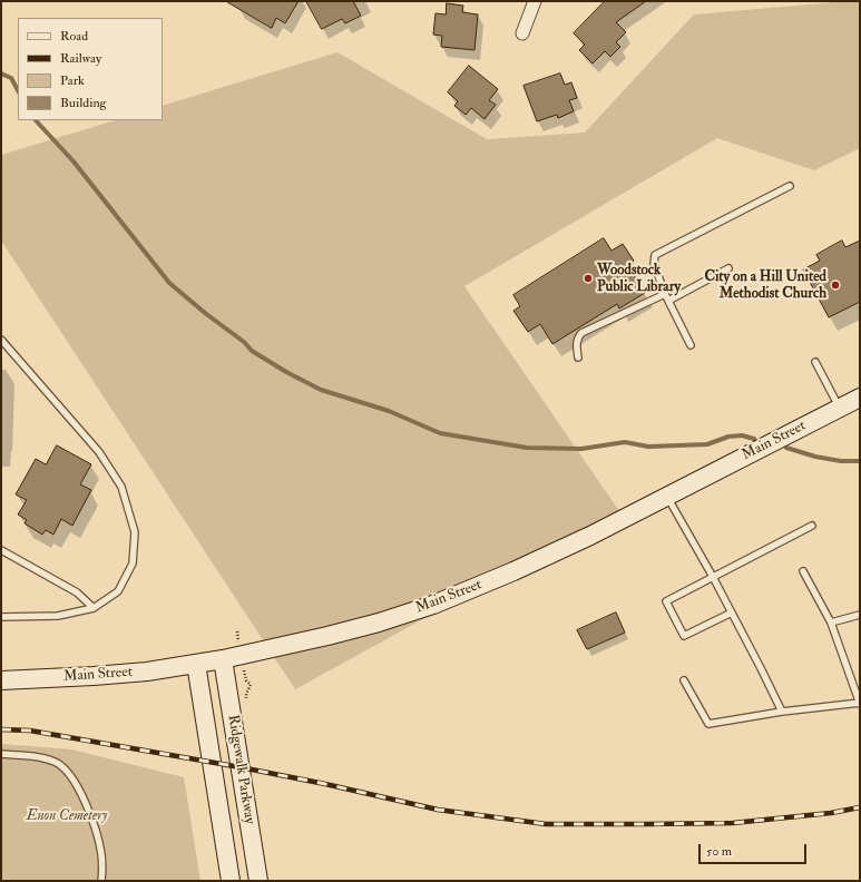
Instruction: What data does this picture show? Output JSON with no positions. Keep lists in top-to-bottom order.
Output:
{
  "streets": {
    "main road": ["Main Street", "Ridgewalk Parkway"]
  },
  "crossings": [
    ["Main Street", "Ridgewalk Parkway"]
  ],
  "parks": ["Enon Cemetery"],
  "places": ["Woodstock Public Library", "City on a Hill United Methodist Church"],
  "legend": [
    "Road",
    "Railway",
    "Park",
    "Building"
  ],
  "scale_bar": "50 m"
}
